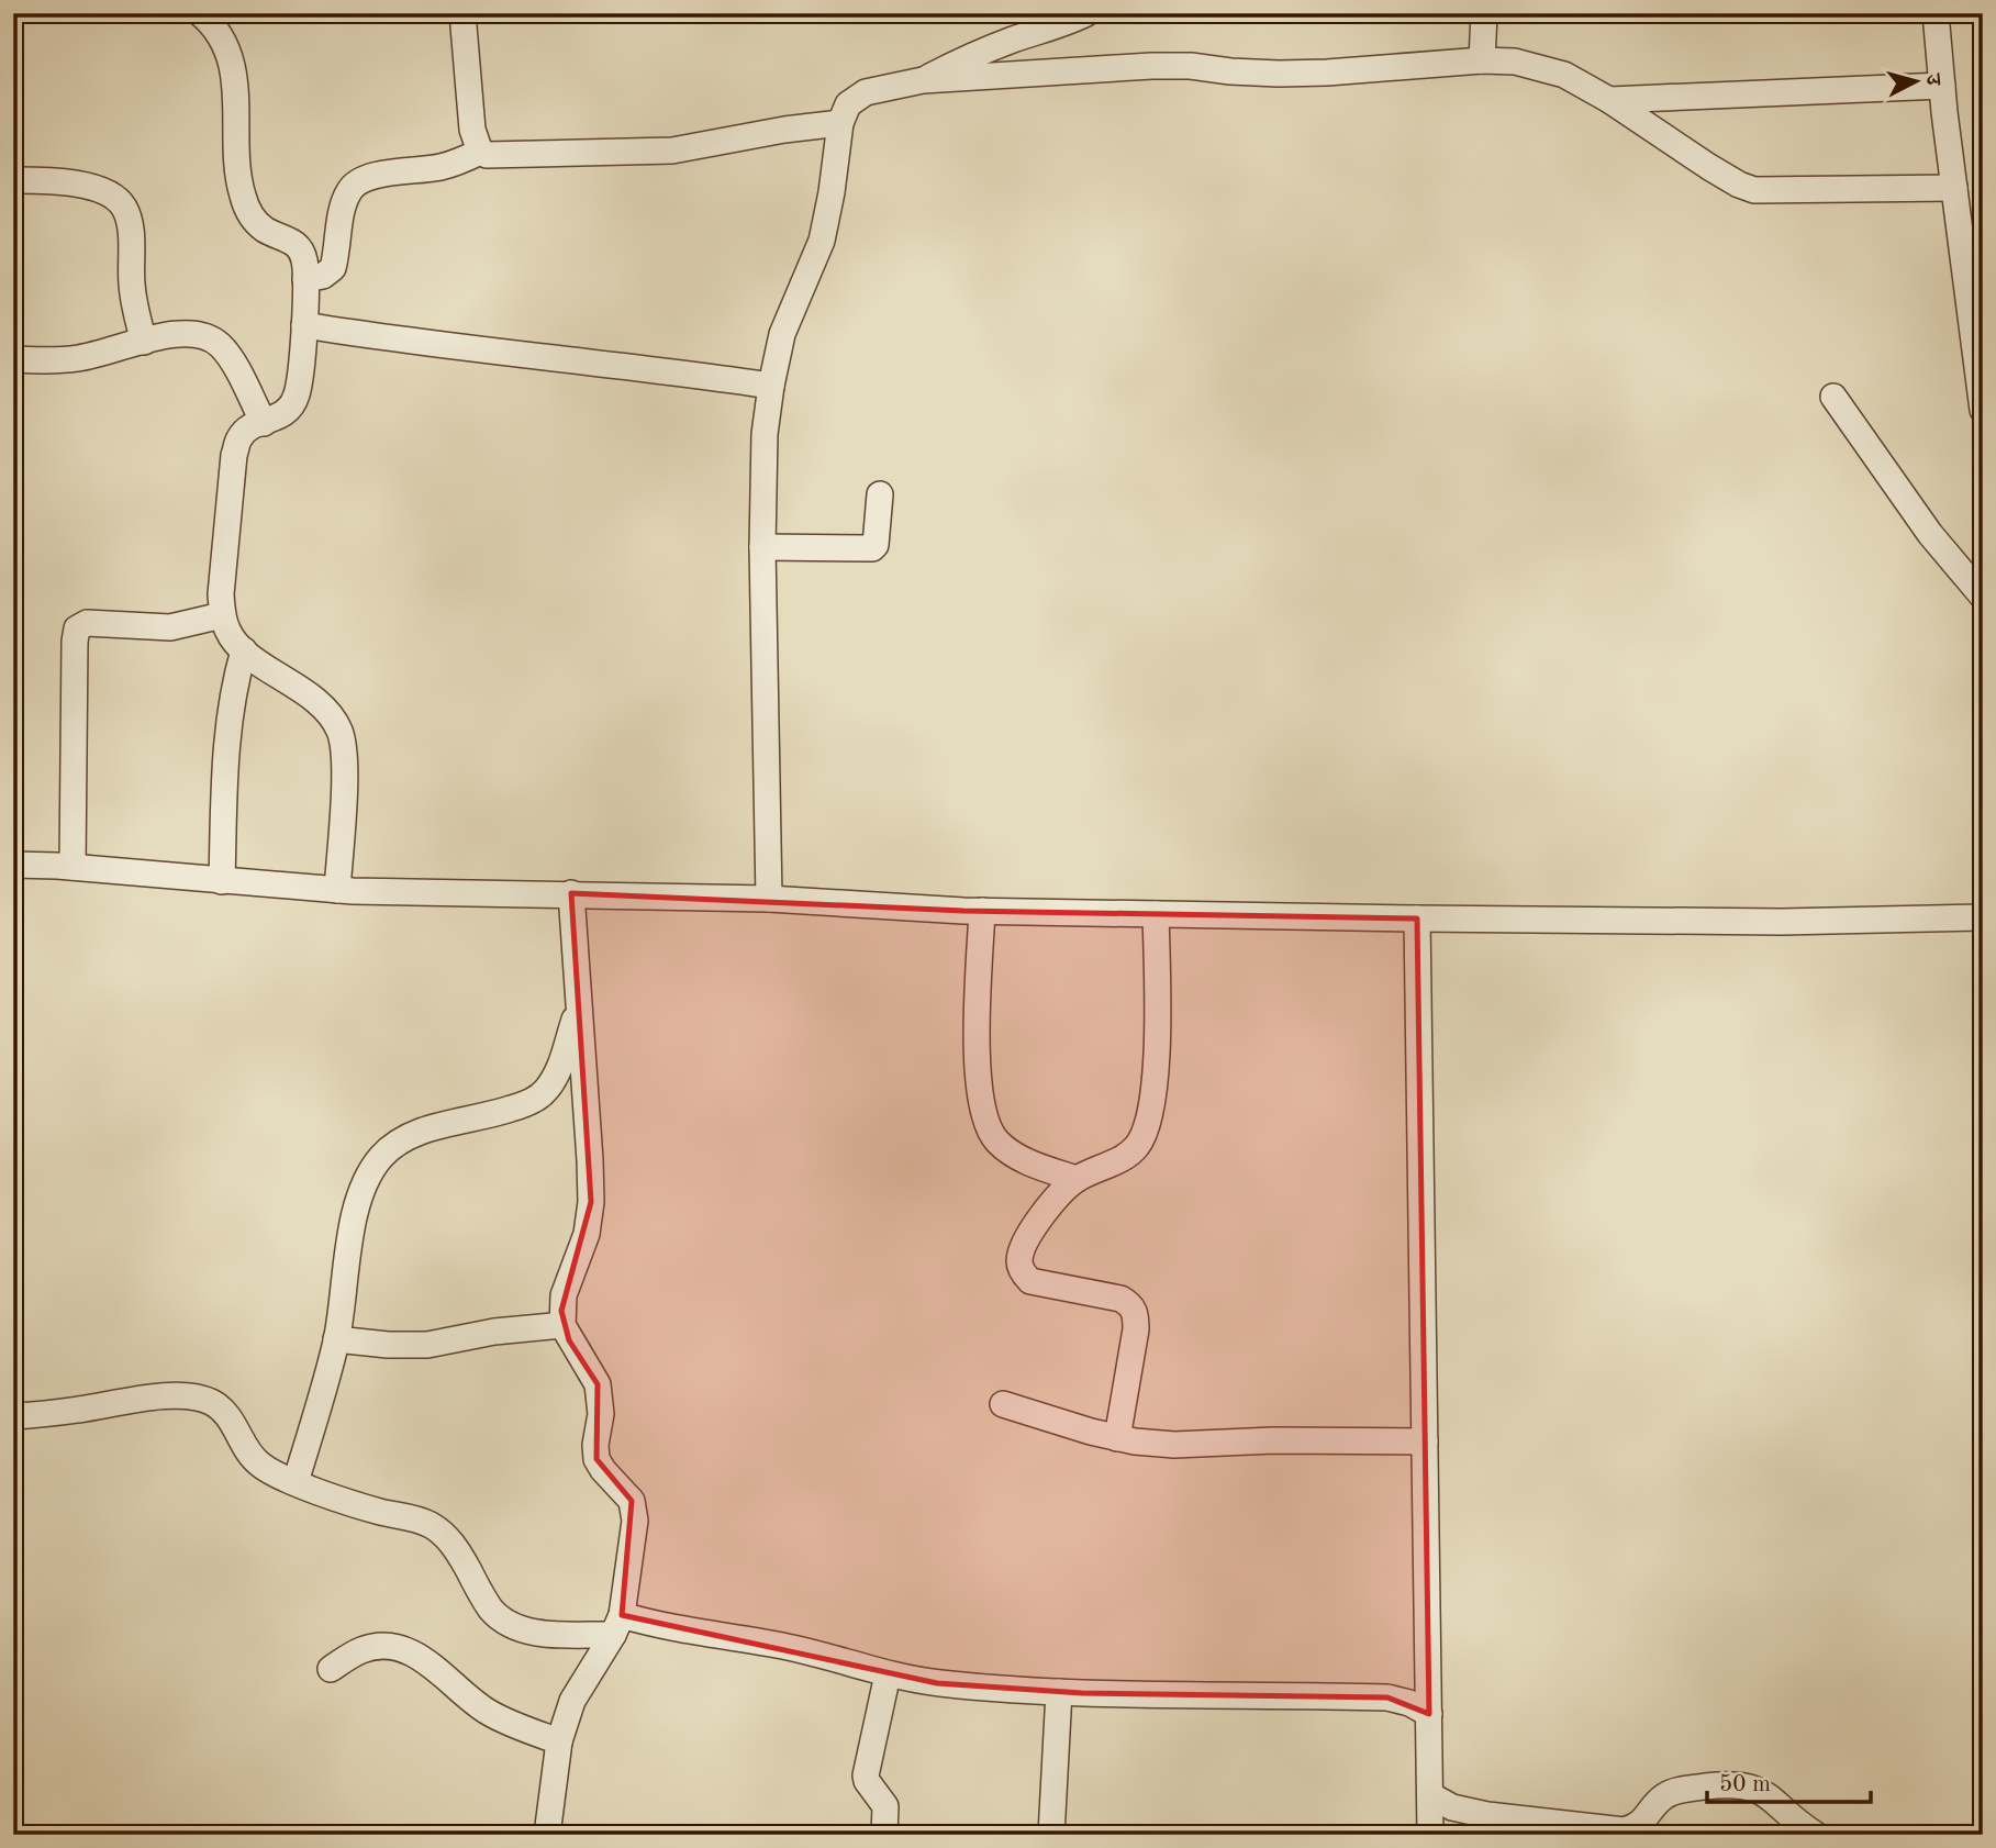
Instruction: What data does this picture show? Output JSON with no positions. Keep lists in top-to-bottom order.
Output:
{
  "scale_bar": "50 m",
  "north": "right"
}
